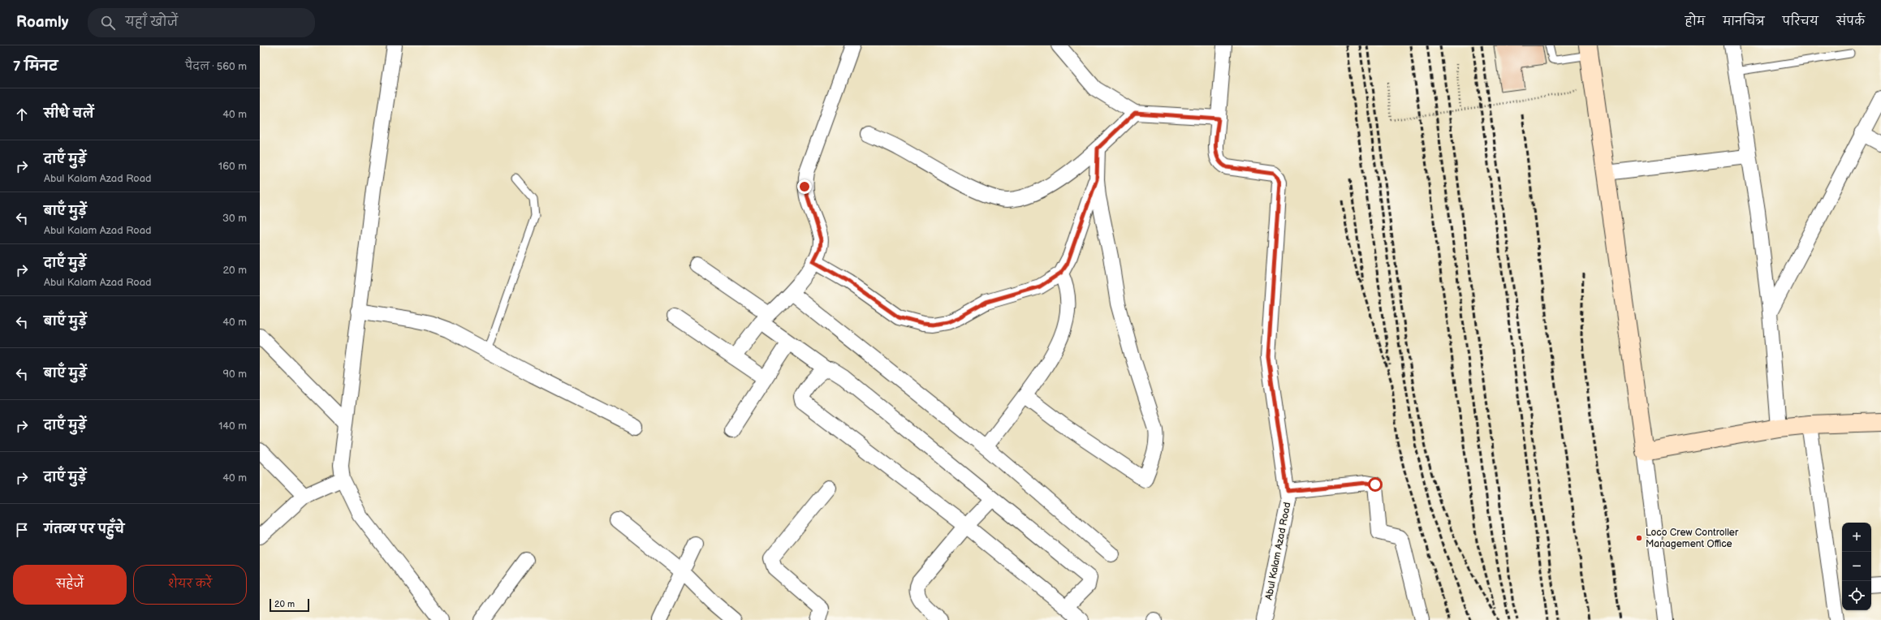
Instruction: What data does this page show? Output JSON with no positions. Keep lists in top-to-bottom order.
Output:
{
  "streets": {
    "street": ["Abul Kalam Azad Road"]
  },
  "places": ["Loco Crew Controller Management Office"],
  "scale_bar": "20 m",
  "page": {
    "header": "Roamly",
    "search": "यहाँ खोजें",
    "nav": [
      "होम",
      "मानचित्र",
      "परिचय",
      "संपर्क"
    ],
    "heading": ["7 मिनट", "पैदल · 560 m"],
    "list": [
      ["सीधे चलें", "40 m"],
      ["दाएँ मुड़ें", "Abul Kalam Azad Road", "160 m"],
      ["बाएँ मुड़ें", "Abul Kalam Azad Road", "30 m"],
      ["दाएँ मुड़ें", "Abul Kalam Azad Road", "20 m"],
      ["बाएँ मुड़ें", "40 m"],
      ["बाएँ मुड़ें", "90 m"],
      ["दाएँ मुड़ें", "140 m"],
      ["दाएँ मुड़ें", "40 m"],
      "गंतव्य पर पहुँचे"
    ],
    "map_buttons": ["+", "−"],
    "buttons": ["सहेजें", "शेयर करें"],
    "scale": "20 m"
  }
}
